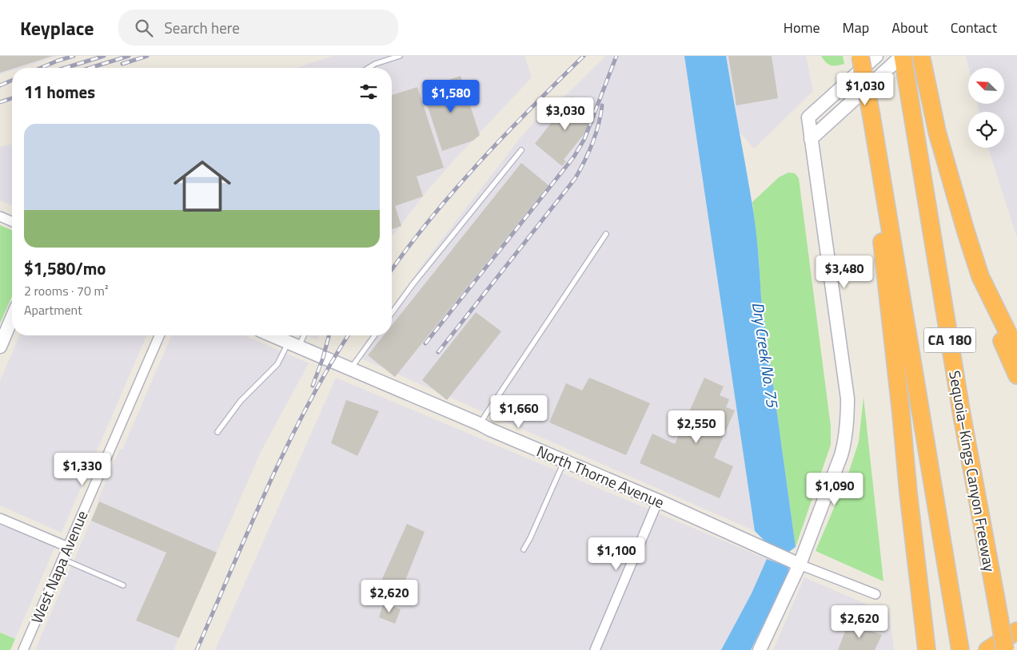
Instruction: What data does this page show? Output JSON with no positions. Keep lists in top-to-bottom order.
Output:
{
  "streets": {
    "highway": ["CA 180", "Sequoia–Kings Canyon Freeway"],
    "street": ["North Thorne Avenue", "West Napa Avenue"]
  },
  "water": ["Dry Creek No. 75"],
  "north": "top left",
  "page": {
    "header": "Keyplace",
    "search": "Search here",
    "nav": [
      "Home",
      "Map",
      "About",
      "Contact"
    ],
    "heading": "11 homes",
    "price": [
      "$1,030",
      "$1,580",
      "$3,030",
      "$3,480",
      "$1,660",
      "$2,550",
      "$1,330",
      "$1,090",
      "$1,100",
      "$2,620",
      "$2,620"
    ],
    "list": [
      {
        "name": "$1,580/mo",
        "note": "2 rooms · 70 m² · Apartment"
      }
    ]
  }
}
